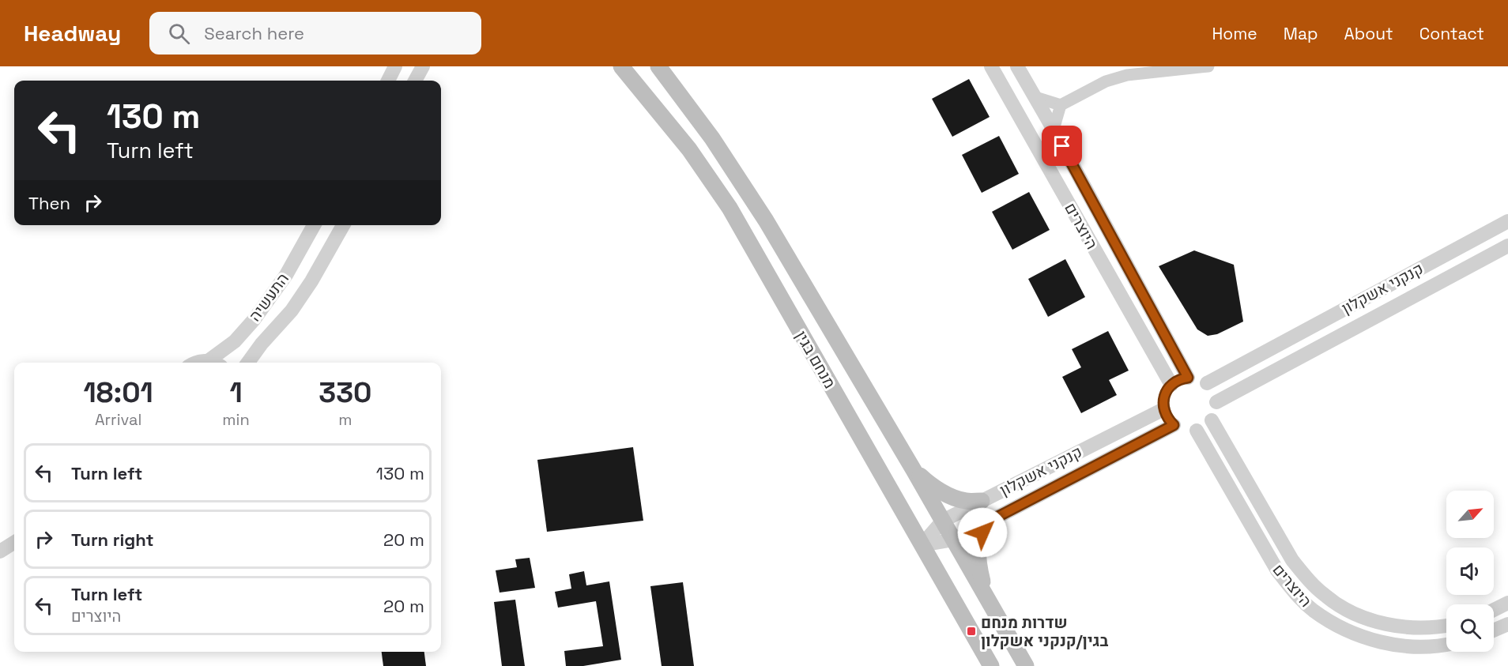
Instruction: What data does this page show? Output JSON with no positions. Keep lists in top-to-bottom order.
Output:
{
  "streets": {
    "main road": ["מנחם בגין"],
    "street": ["היוצרים", "קנקני אשקלון", "התעשיה"]
  },
  "crossings": [
    ["היוצרים", "קנקני אשקלון"],
    ["קנקני אשקלון", "מנחם בגין"]
  ],
  "places": {
    "transit": ["שדרות מנחם בגין/קנקני אשקלון"]
  },
  "north": "top right",
  "page": {
    "header": "Headway",
    "search": "Search here",
    "nav": [
      "Home",
      "Map",
      "About",
      "Contact"
    ],
    "turn": ["130 m", "Turn left"],
    "then": "Then",
    "eta": [
      "18:01",
      "Arrival",
      "1",
      "min",
      "330",
      "m"
    ],
    "list": [
      {
        "name": "Turn left",
        "value": "130 m"
      },
      {
        "name": "Turn right",
        "value": "20 m"
      },
      {
        "name": "Turn left",
        "note": "היוצרים",
        "value": "20 m"
      }
    ]
  }
}
